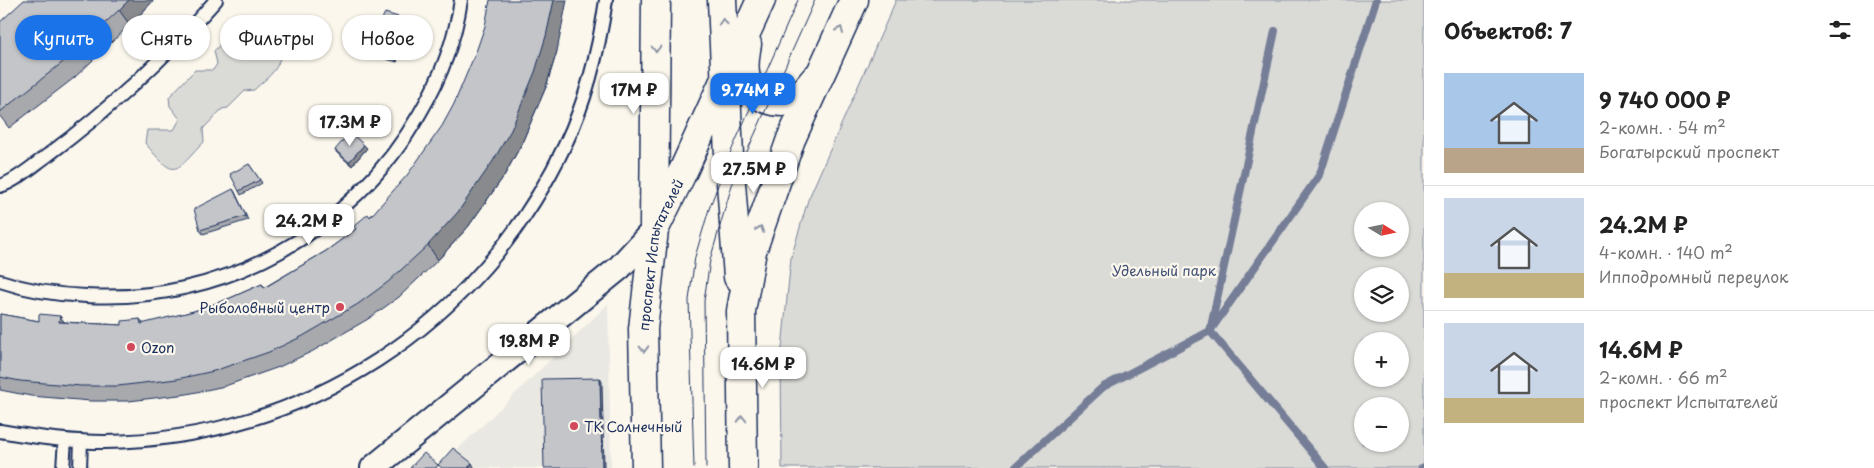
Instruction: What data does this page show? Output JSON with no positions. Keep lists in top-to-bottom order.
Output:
{
  "streets": {
    "main road": ["проспект Испытателей"]
  },
  "parks": ["Удельный парк"],
  "places": ["Рыболовный центр", "Ozon", "ТК Солнечный"],
  "north": "right",
  "page": {
    "heading": "Объектов: 7",
    "chip": [
      "Купить",
      "Снять",
      "Фильтры",
      "Новое"
    ],
    "list": [
      {
        "name": "9 740 000 ₽",
        "note": "2-комн. · 54 m² · Богатырский проспект"
      },
      {
        "name": "24.2M ₽",
        "note": "4-комн. · 140 m² · Ипподромный переулок"
      },
      {
        "name": "14.6M ₽",
        "note": "2-комн. · 66 m² · проспект Испытателей"
      }
    ],
    "price": [
      "17M ₽",
      "9.74M ₽",
      "17.3M ₽",
      "27.5M ₽",
      "24.2M ₽",
      "19.8M ₽",
      "14.6M ₽"
    ],
    "map_buttons": ["+", "−"]
  }
}
